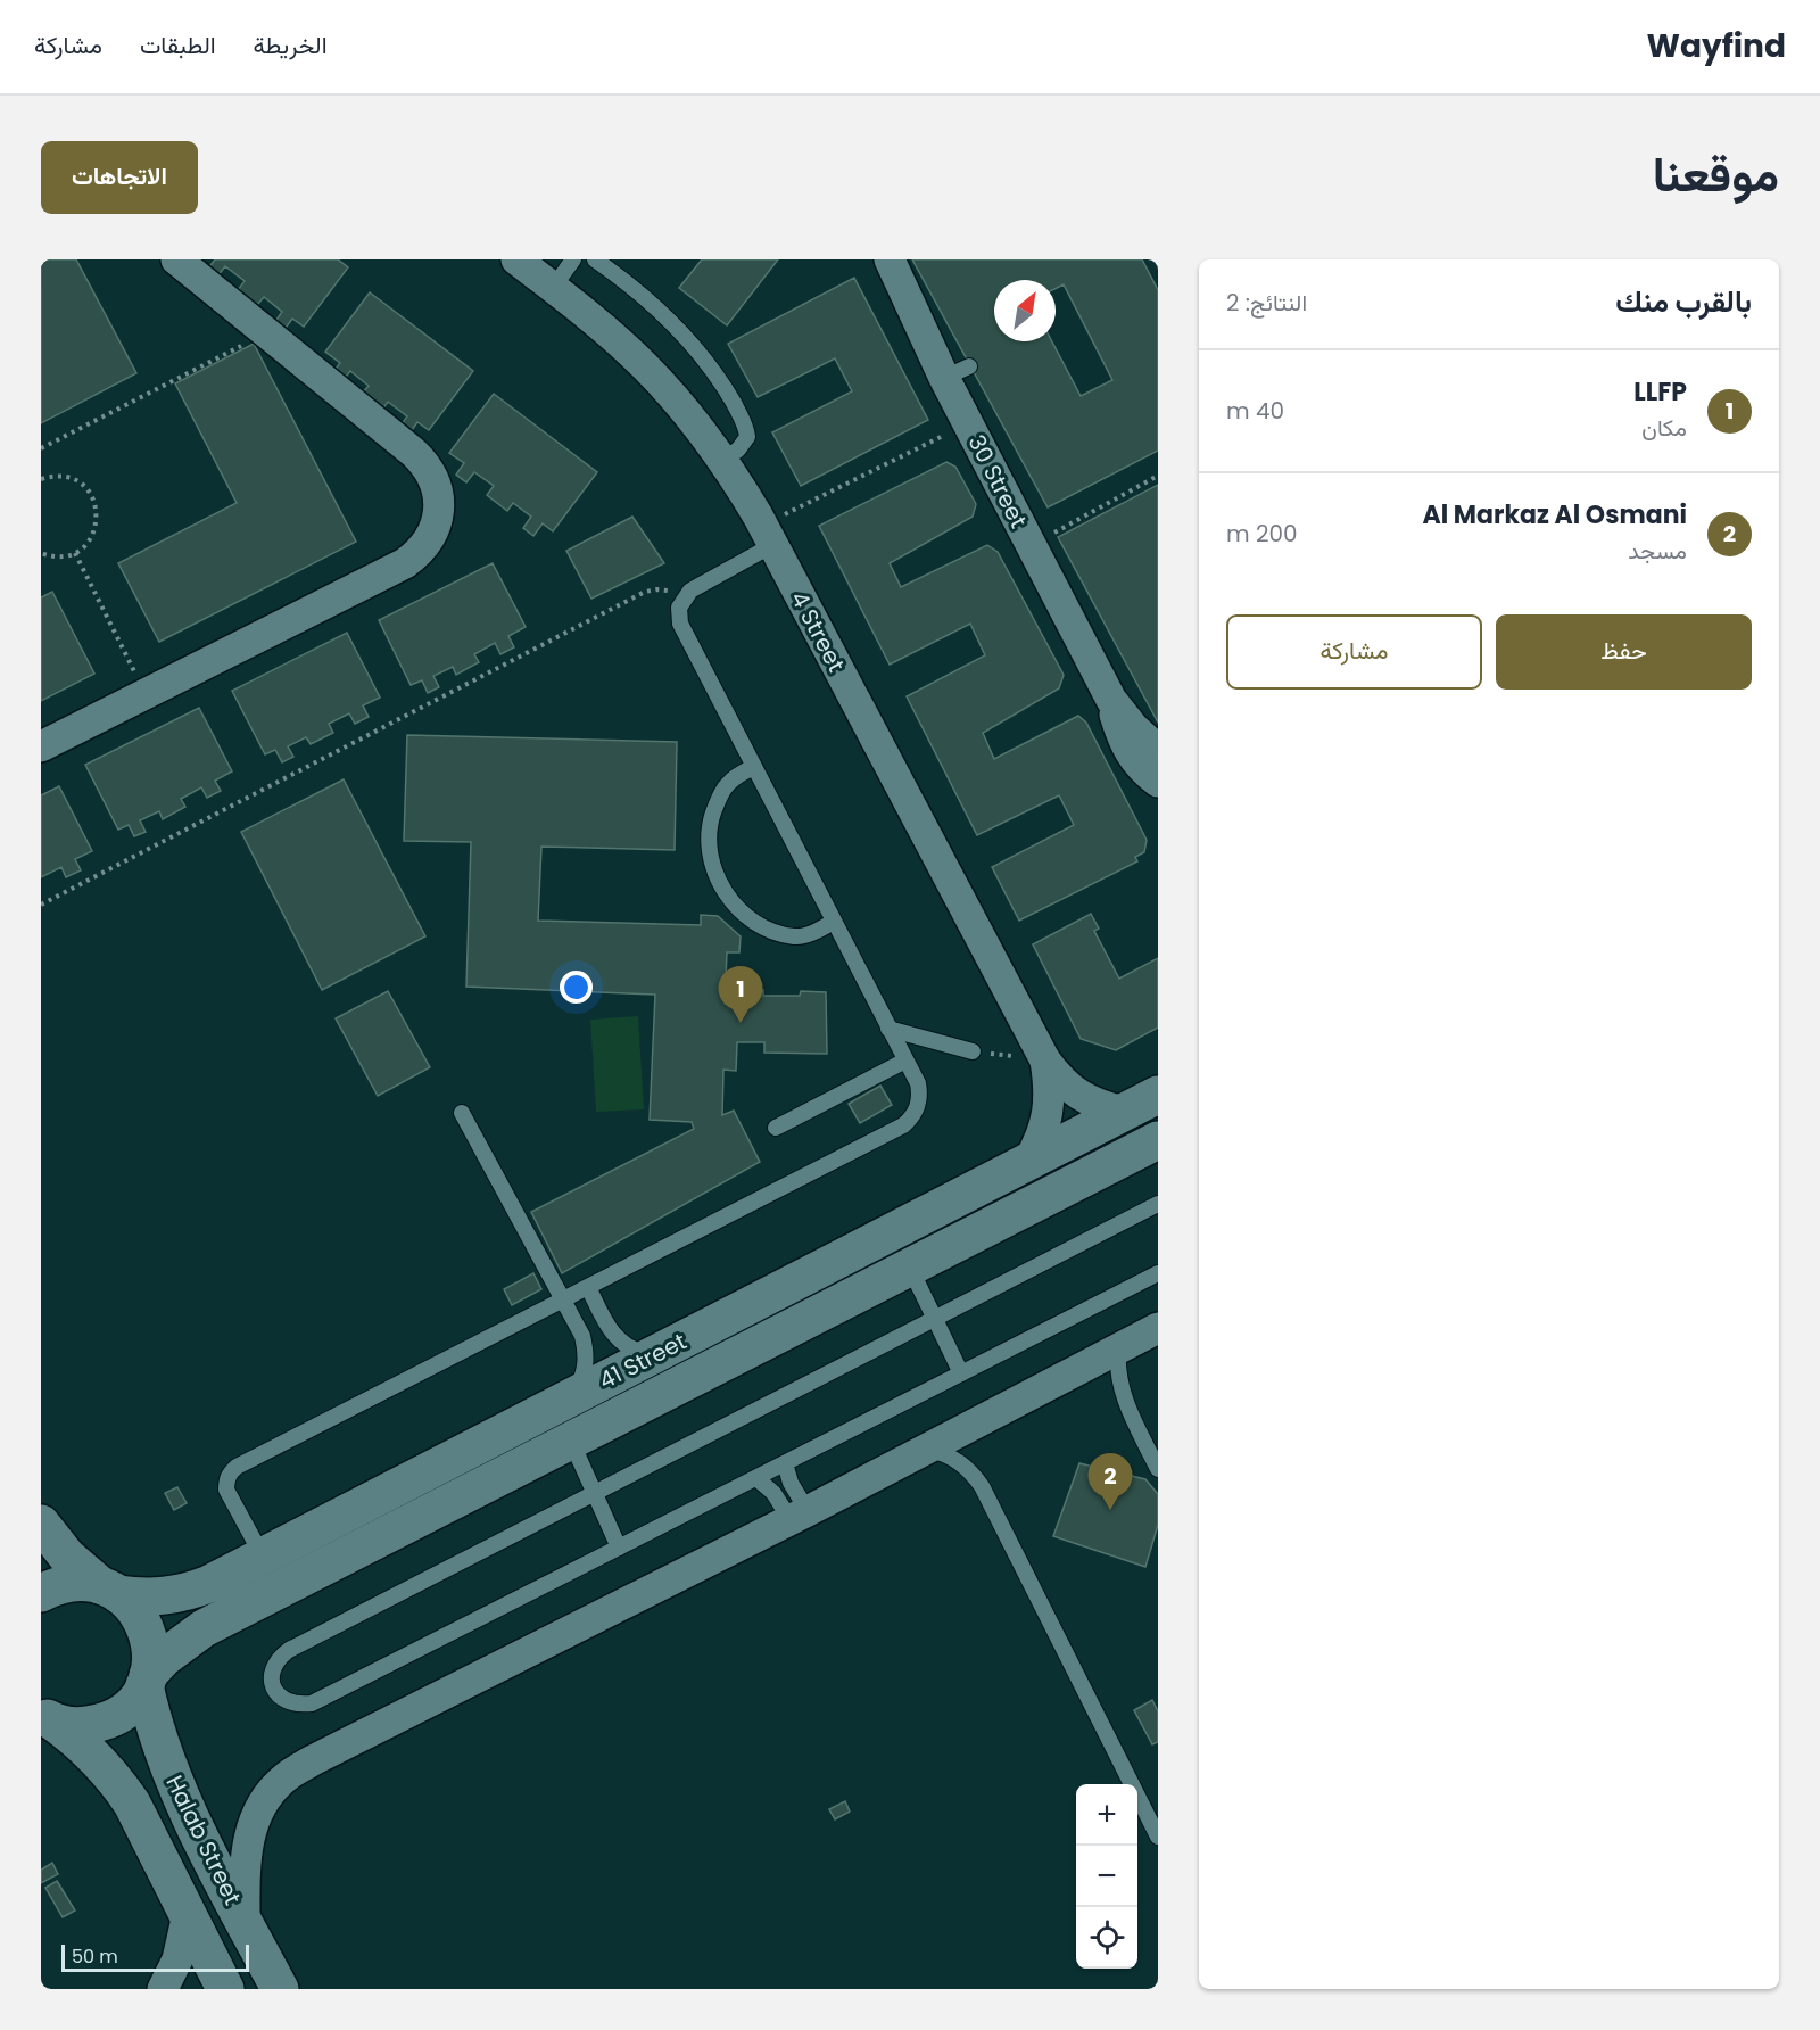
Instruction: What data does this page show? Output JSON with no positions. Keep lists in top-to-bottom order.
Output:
{
  "streets": {
    "street": [
      "30 Street",
      "4 Street",
      "41 Street",
      "Halab Street"
    ]
  },
  "crossings": [
    ["4 Street", "41 Street"],
    ["41 Street", "Halab Street"]
  ],
  "scale_bar": "50 m",
  "north": "top right",
  "page": {
    "header": "Wayfind",
    "nav": ["الخريطة", "الطبقات", "مشاركة"],
    "title": "موقعنا",
    "buttons": [
      "الاتجاهات",
      ["حفظ", "مشاركة"]
    ],
    "heading": ["بالقرب منك", "النتائج: 2"],
    "list": [
      {
        "mark": "1",
        "name": "LLFP",
        "note": "مكان",
        "value": "40 m"
      },
      {
        "mark": "2",
        "name": "Al Markaz Al Osmani",
        "note": "مسجد",
        "value": "200 m"
      }
    ],
    "pins": ["1", "2"],
    "map_buttons": ["+", "−"],
    "scale": "50 m"
  }
}
